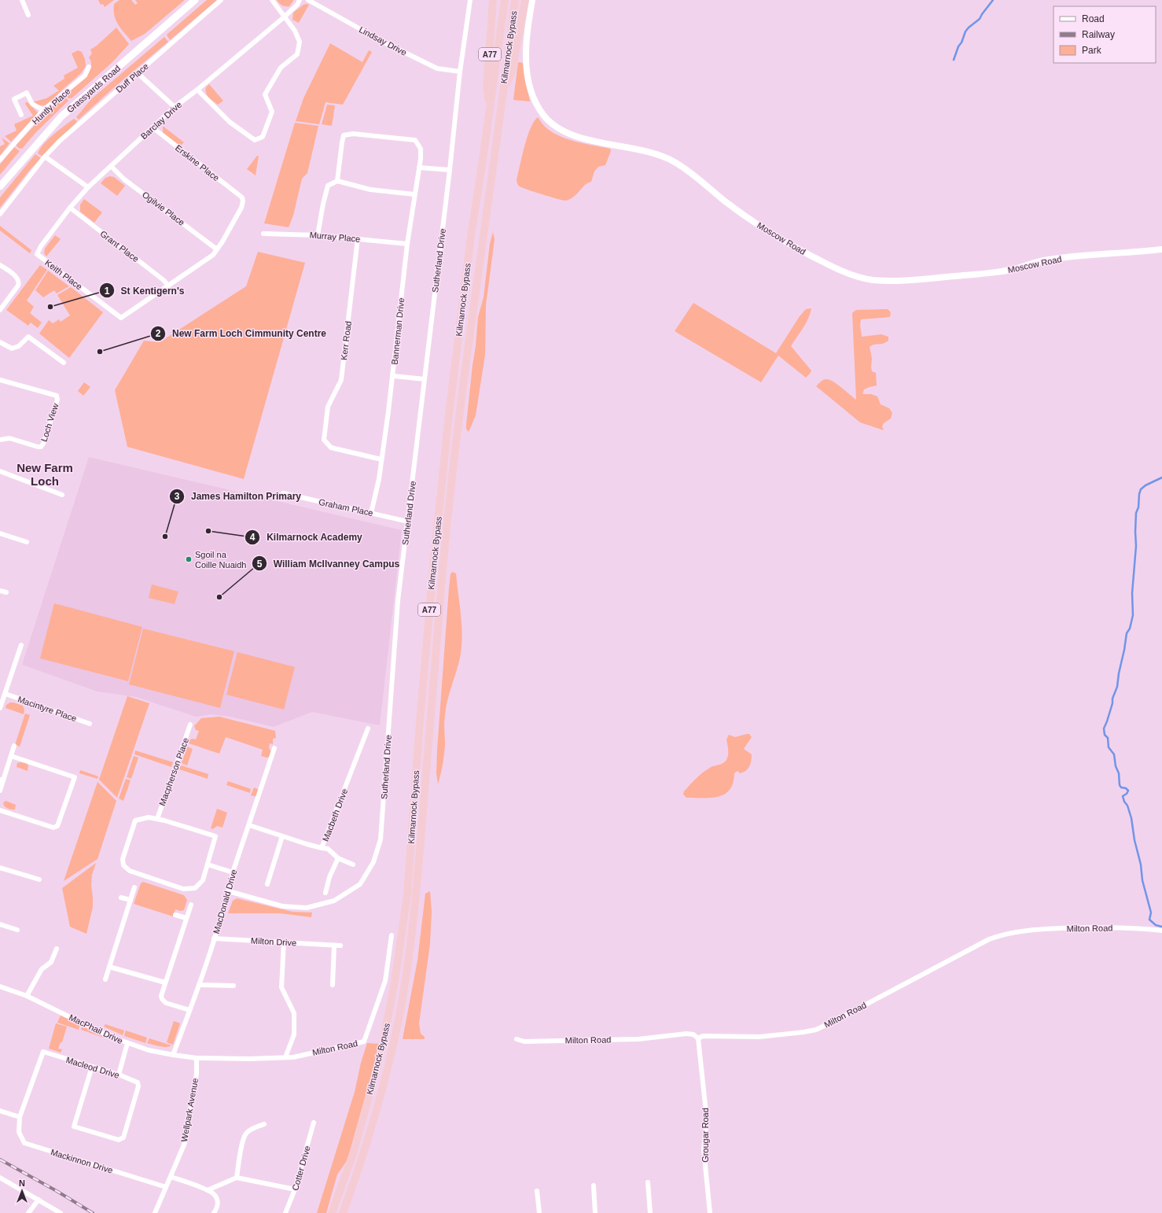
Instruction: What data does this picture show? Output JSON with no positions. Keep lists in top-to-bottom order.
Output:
{
  "streets": {
    "highway": ["Kilmarnock Bypass", "A77"],
    "main road": ["Grassyards Road"],
    "street": [
      "Lindsay Drive",
      "Duff Place",
      "Huntly Place",
      "Barclay Drive",
      "Erskine Place",
      "Ogilvie Place",
      "Murray Place",
      "Moscow Road",
      "Grant Place",
      "Sutherland Drive",
      "Keith Place",
      "Bannerman Drive",
      "Kerr Road",
      "Loch View",
      "Graham Place",
      "Macintyre Place",
      "Macpherson Place",
      "Macbeth Drive",
      "MacDonald Drive",
      "Milton Road",
      "Milton Drive",
      "MacPhail Drive",
      "Macleod Drive",
      "Wellpark Avenue",
      "Grougar Road",
      "Mackinnon Drive",
      "Cotter Drive"
    ]
  },
  "crossings": [
    ["Lindsay Drive", "Sutherland Drive"],
    ["Kilmarnock Bypass", "A77"],
    ["Barclay Drive", "Erskine Place"],
    ["Barclay Drive", "Ogilvie Place"],
    ["Barclay Drive", "Grant Place"],
    ["Barclay Drive", "Keith Place"],
    ["Erskine Place", "Ogilvie Place"],
    ["Murray Place", "Bannerman Drive"],
    ["Murray Place", "Kerr Road"],
    ["Grant Place", "Keith Place"],
    ["Sutherland Drive", "Graham Place"],
    ["Sutherland Drive", "MacDonald Drive"],
    ["Bannerman Drive", "Kerr Road"],
    ["Bannerman Drive", "Graham Place"],
    ["Macbeth Drive", "MacDonald Drive"],
    ["MacDonald Drive", "Milton Drive"],
    ["MacDonald Drive", "MacPhail Drive"],
    ["Milton Road", "MacPhail Drive"],
    ["Milton Road", "Wellpark Avenue"],
    ["Milton Road", "Grougar Road"],
    ["MacPhail Drive", "Wellpark Avenue"],
    ["Macleod Drive", "Mackinnon Drive"],
    ["Wellpark Avenue", "Mackinnon Drive"]
  ],
  "districts": ["New Farm Loch"],
  "places": [
    "St Kentigern's",
    "New Farm Loch Cimmunity Centre",
    "Kilmarnock Academy",
    "James Hamilton Primary",
    "Sgoil na Coille Nuaidh",
    "William McIlvanney Campus"
  ],
  "legend": ["Road", "Railway", "Park"],
  "north": "top"
}
